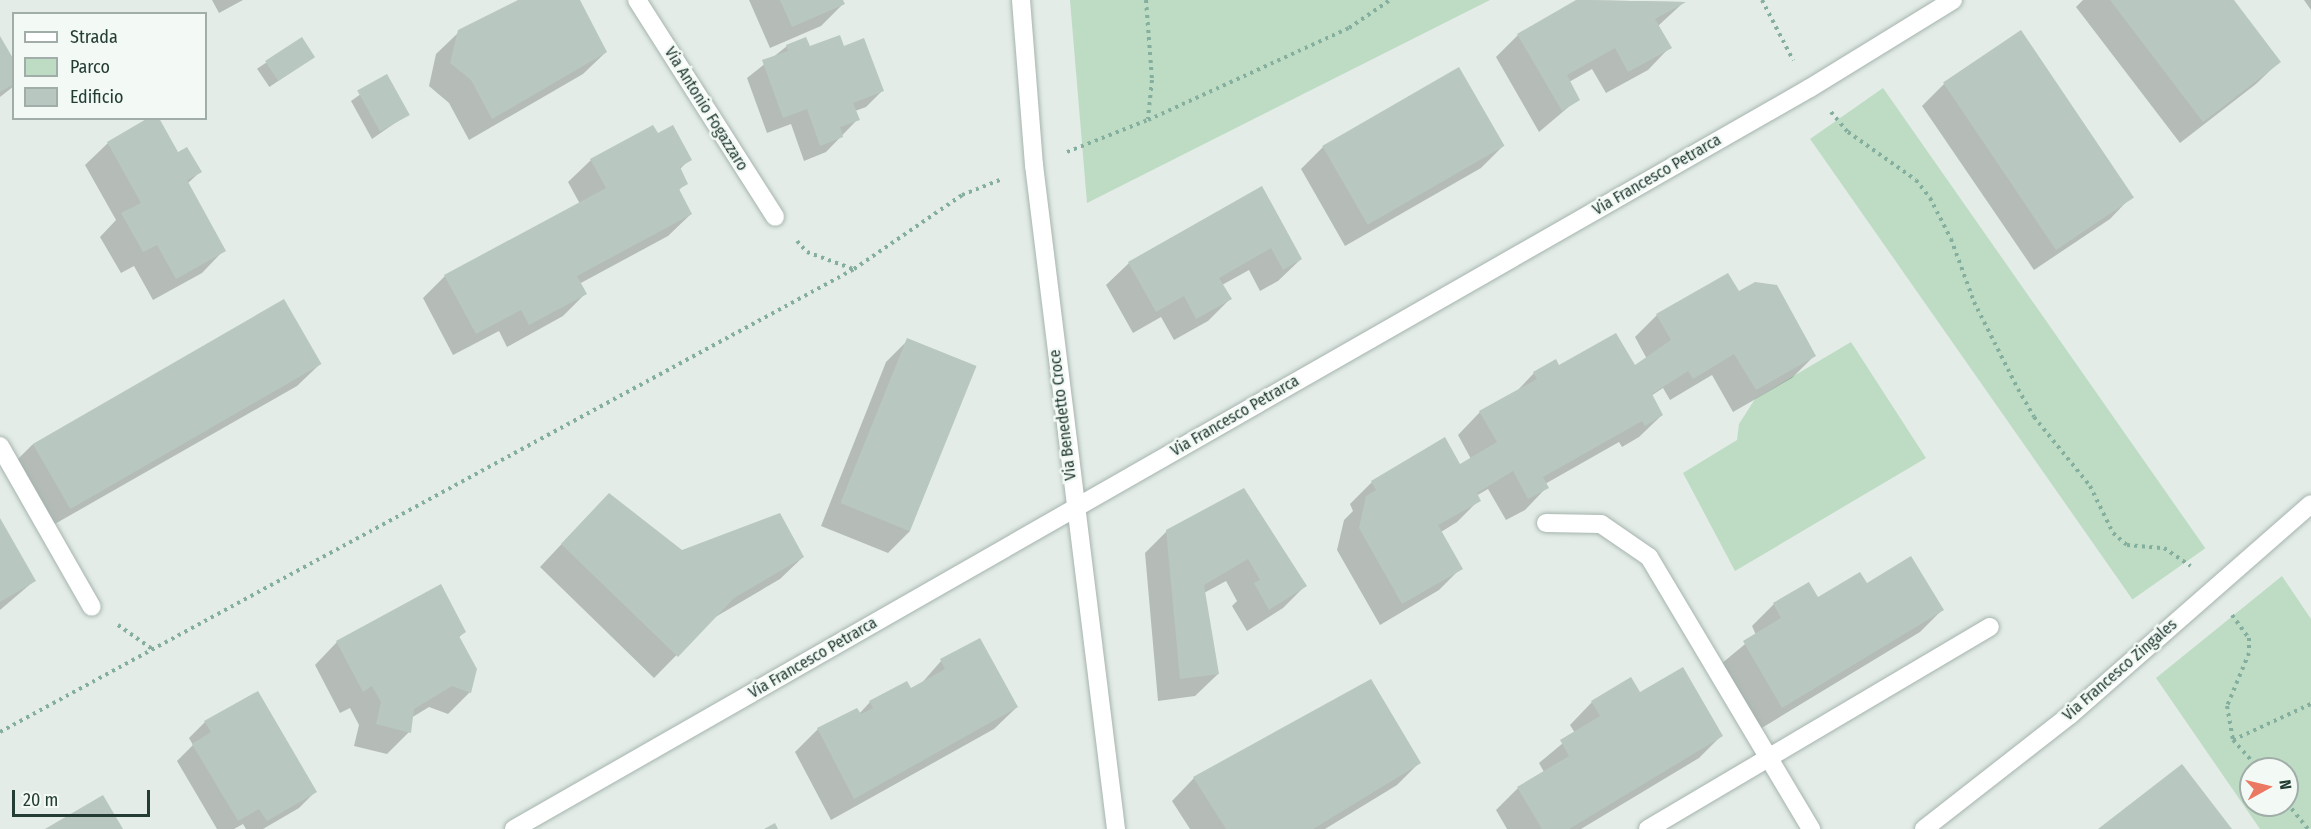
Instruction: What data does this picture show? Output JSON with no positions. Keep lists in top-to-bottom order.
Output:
{
  "streets": {
    "street": [
      "Via Antonio Fogazzaro",
      "Via Francesco Petrarca",
      "Via Benedetto Croce",
      "Via Francesco Zingales"
    ]
  },
  "crossings": [
    ["Via Francesco Petrarca", "Via Benedetto Croce"]
  ],
  "legend": ["Strada", "Parco", "Edificio"],
  "scale_bar": "20 m",
  "north": "right"
}
